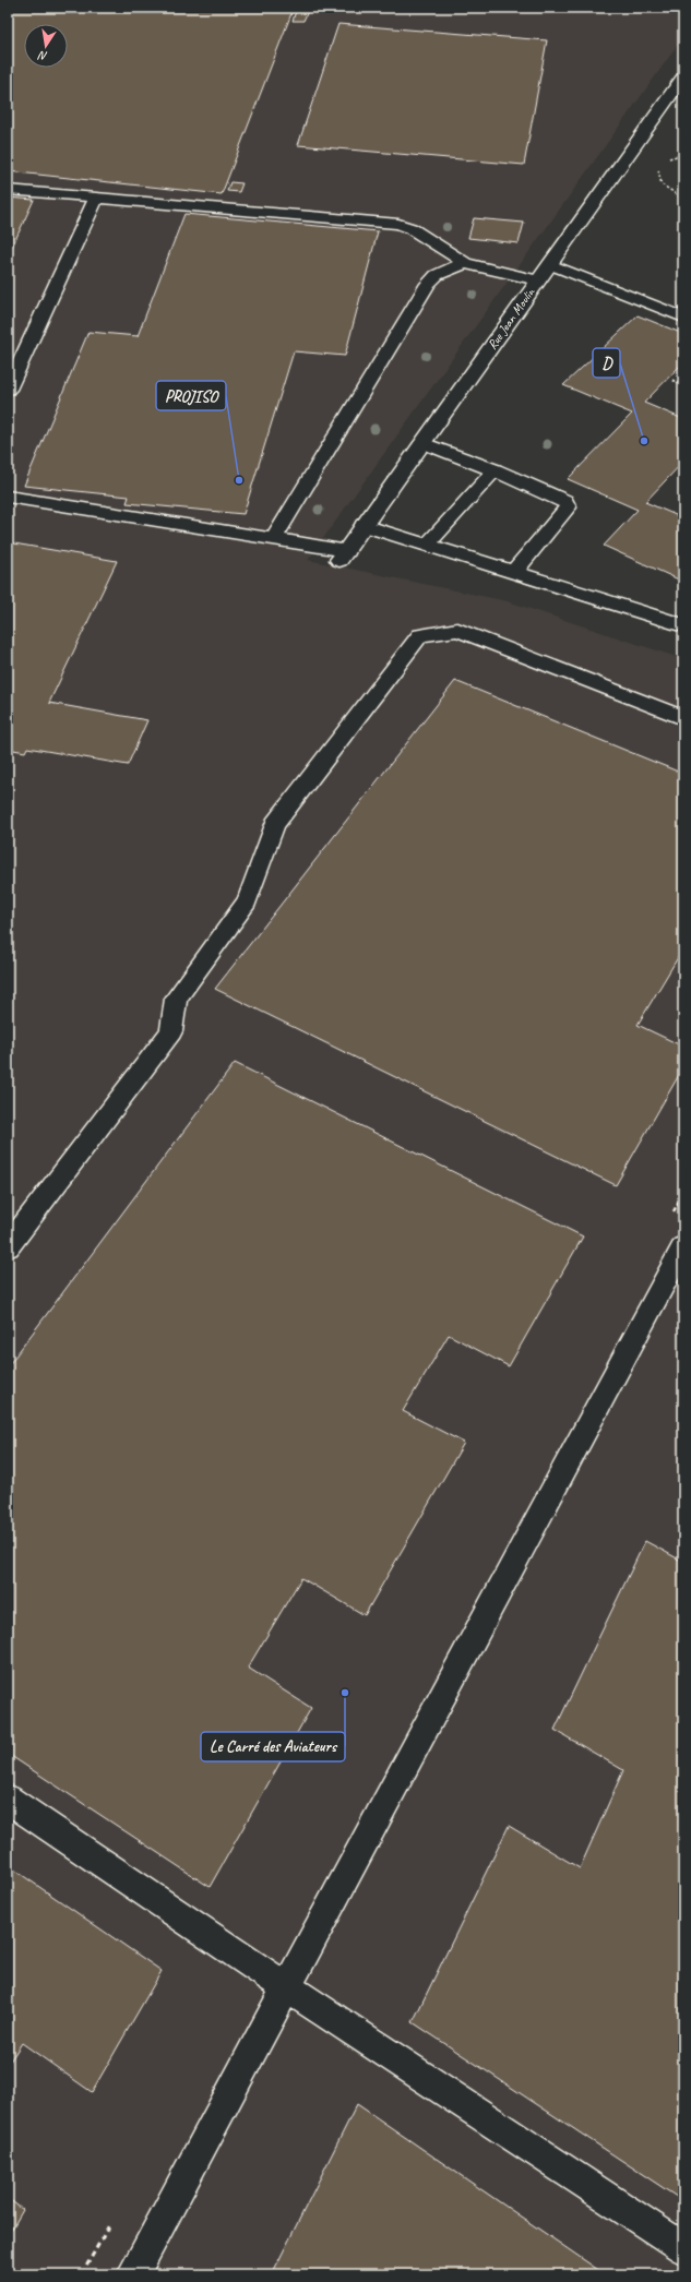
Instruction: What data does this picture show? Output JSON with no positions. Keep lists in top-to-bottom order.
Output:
{
  "streets": {
    "street": ["Rue Jean Moulin"]
  },
  "places": ["D", "PROJISO", "Le Carré des Aviateurs"],
  "north": "bottom"
}
